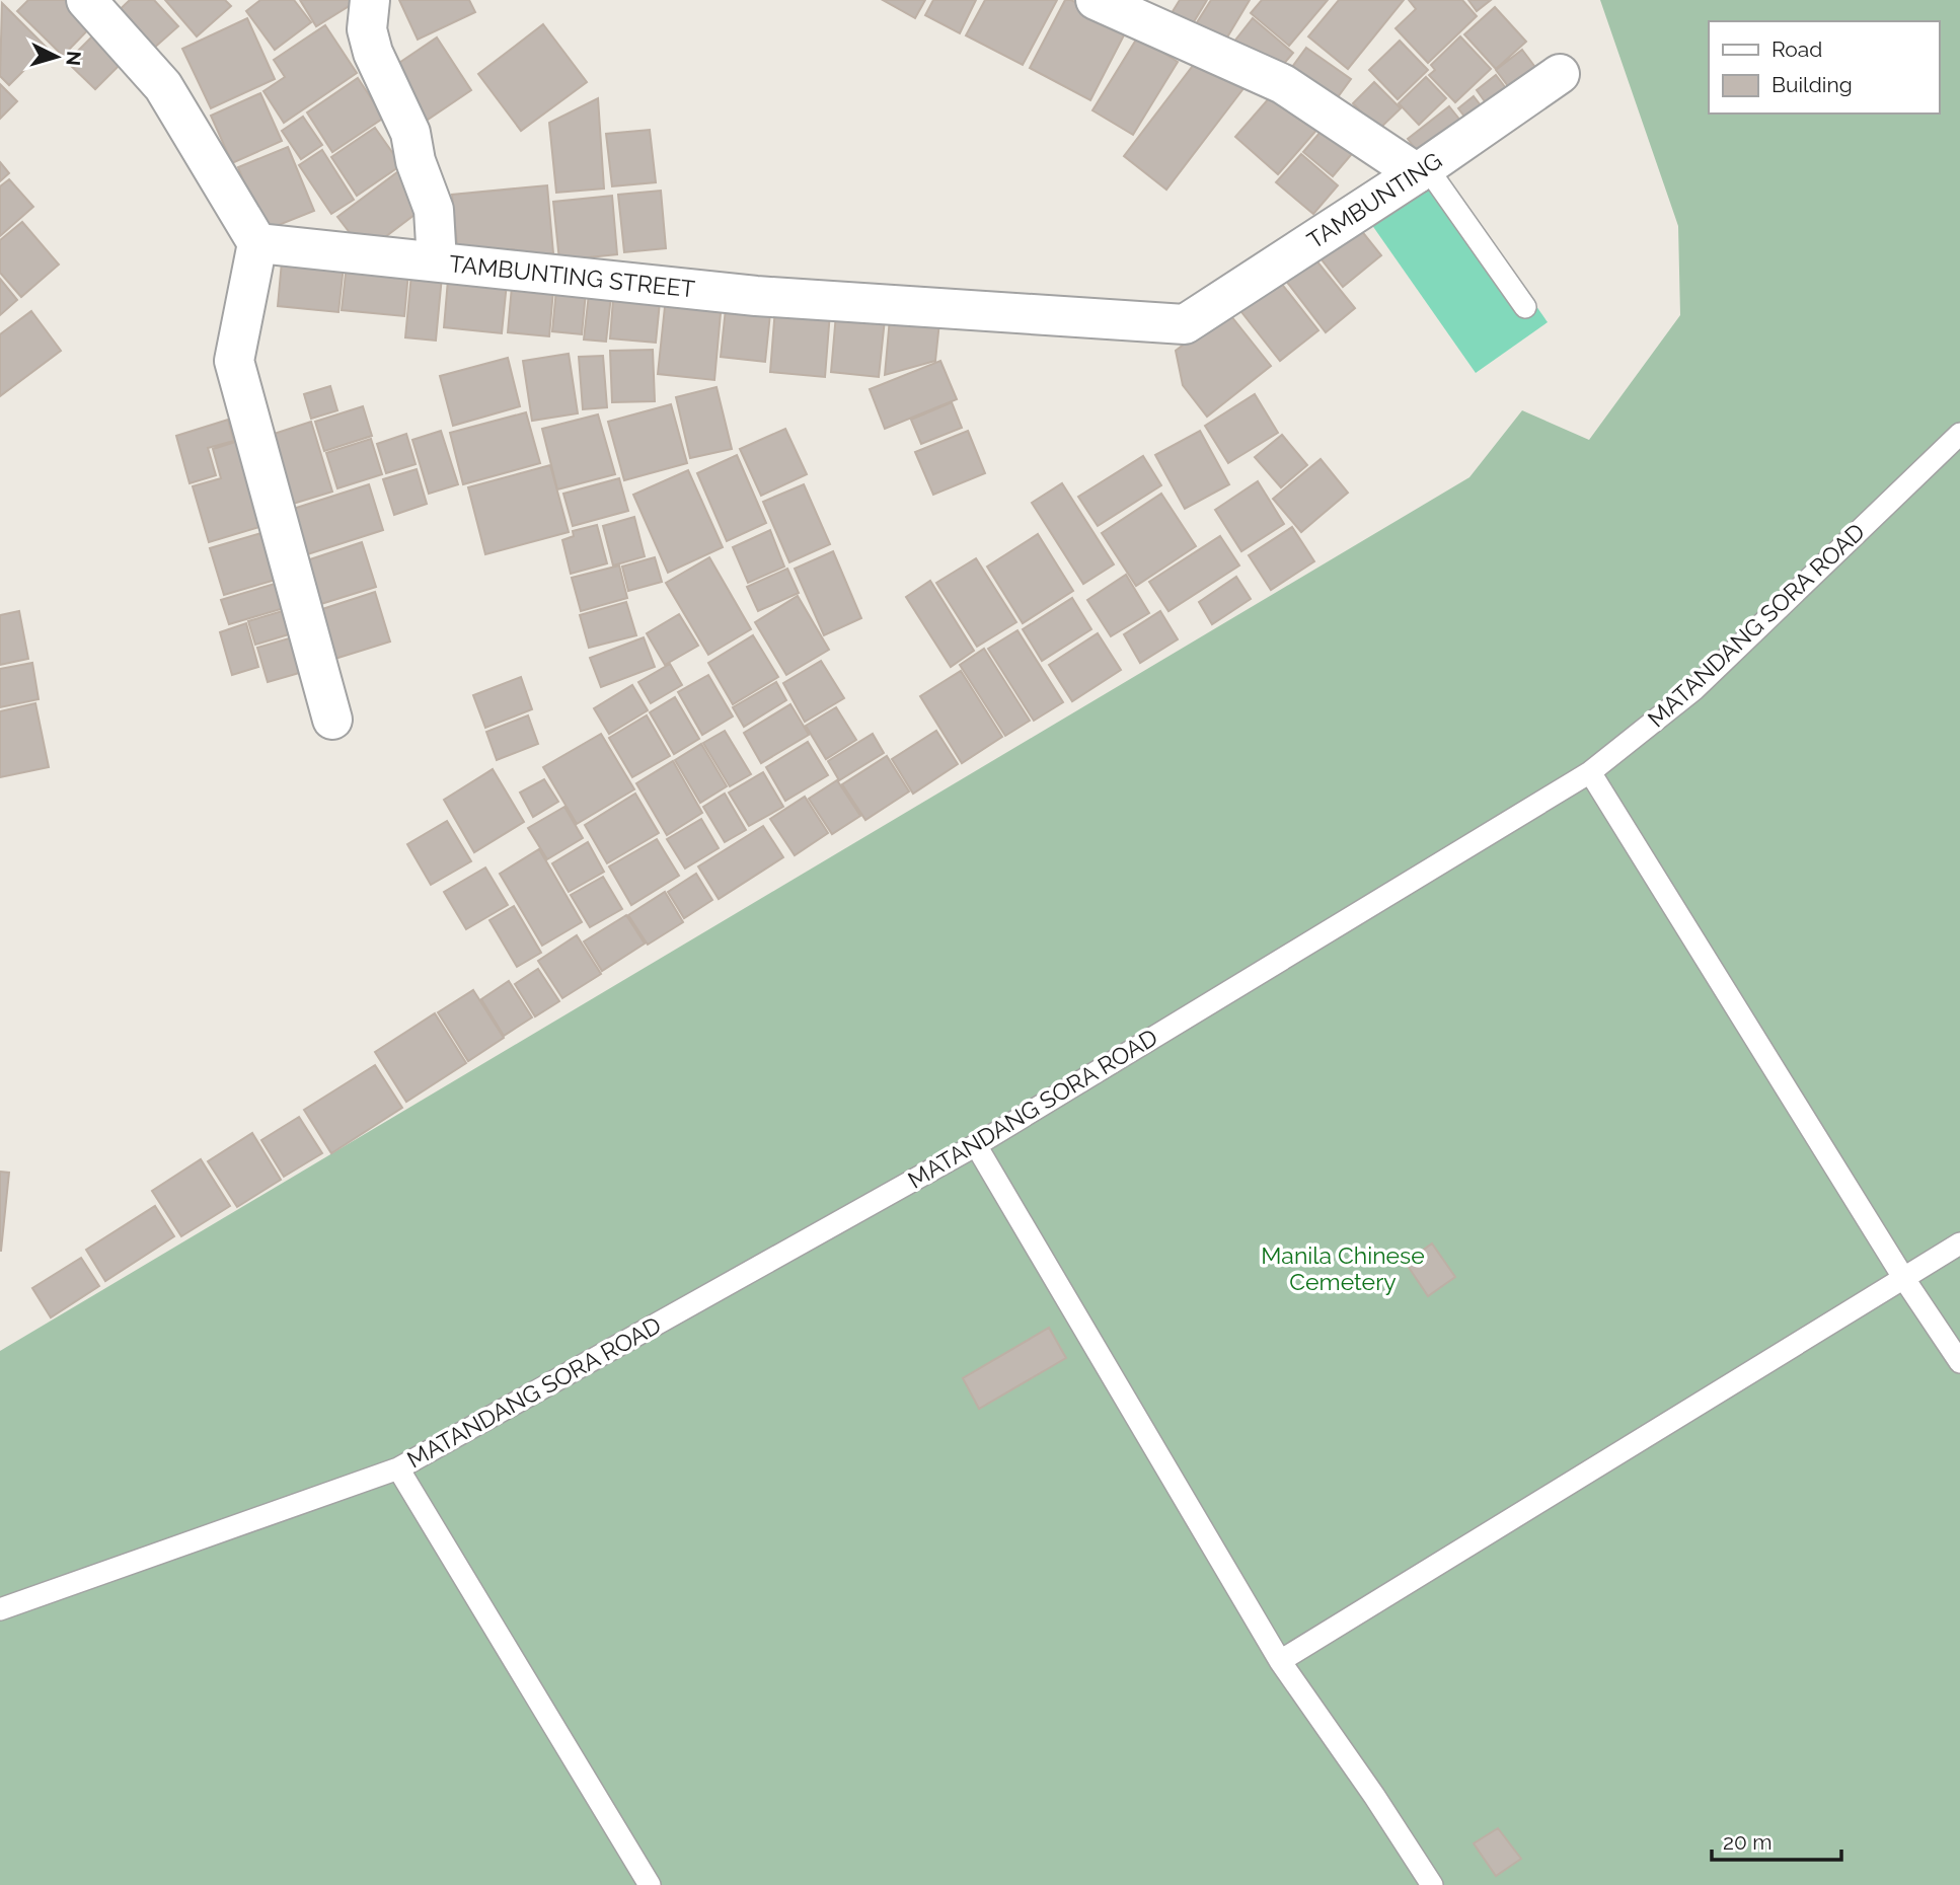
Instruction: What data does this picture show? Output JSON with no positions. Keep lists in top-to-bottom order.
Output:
{
  "streets": {
    "street": ["TAMBUNTING", "TAMBUNTING STREET"],
    "lane": ["MATANDANG SORA ROAD"]
  },
  "crossings": [
    ["TAMBUNTING", "TAMBUNTING STREET"]
  ],
  "parks": ["Manila Chinese Cemetery"],
  "legend": ["Road", "Building"],
  "scale_bar": "20 m",
  "north": "right"
}
